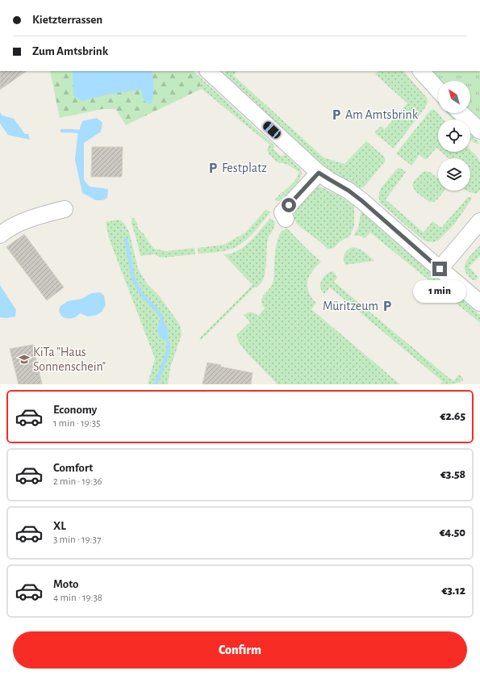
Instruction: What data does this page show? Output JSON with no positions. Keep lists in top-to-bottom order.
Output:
{
  "places": {
    "parking": ["Am Amtsbrink", "Festplatz", "Müritzeum"],
    "school or university": ["KiTa \"Haus Sonnenschein\""]
  },
  "north": "top left",
  "page": {
    "banner": ["Kietzterrassen", "Zum Amtsbrink"],
    "bubble": "1 min",
    "list": [
      {
        "name": "Economy",
        "note": "1 min · 19:35",
        "value": "€2.65"
      },
      {
        "name": "Comfort",
        "note": "2 min · 19:36",
        "value": "€3.58"
      },
      {
        "name": "XL",
        "note": "3 min · 19:37",
        "value": "€4.50"
      },
      {
        "name": "Moto",
        "note": "4 min · 19:38",
        "value": "€3.12"
      }
    ],
    "buttons": "Confirm"
  }
}
